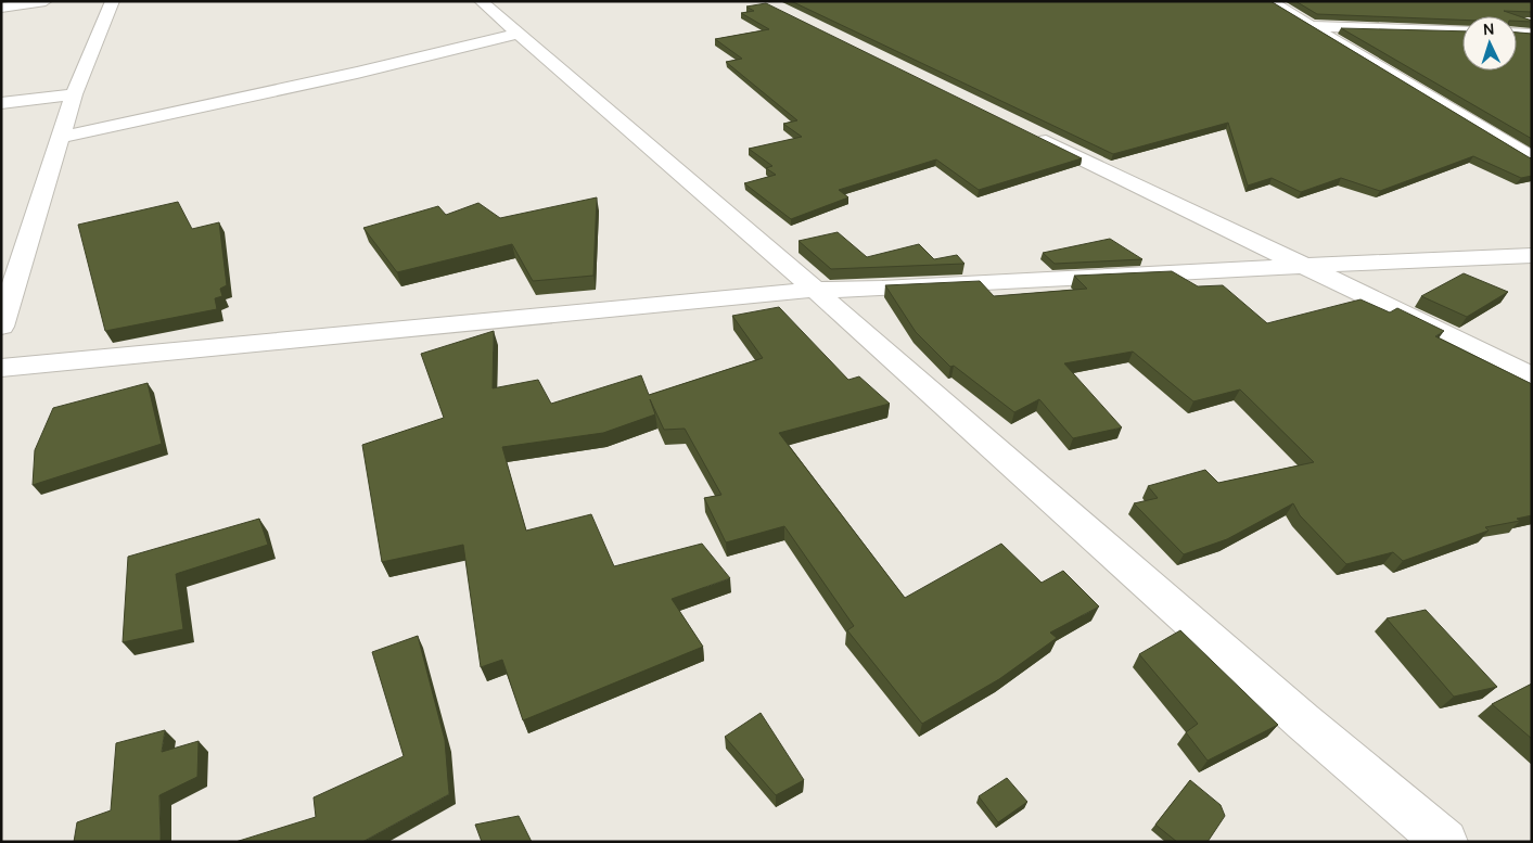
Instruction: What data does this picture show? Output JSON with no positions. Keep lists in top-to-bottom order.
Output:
{
  "north": "top"
}
